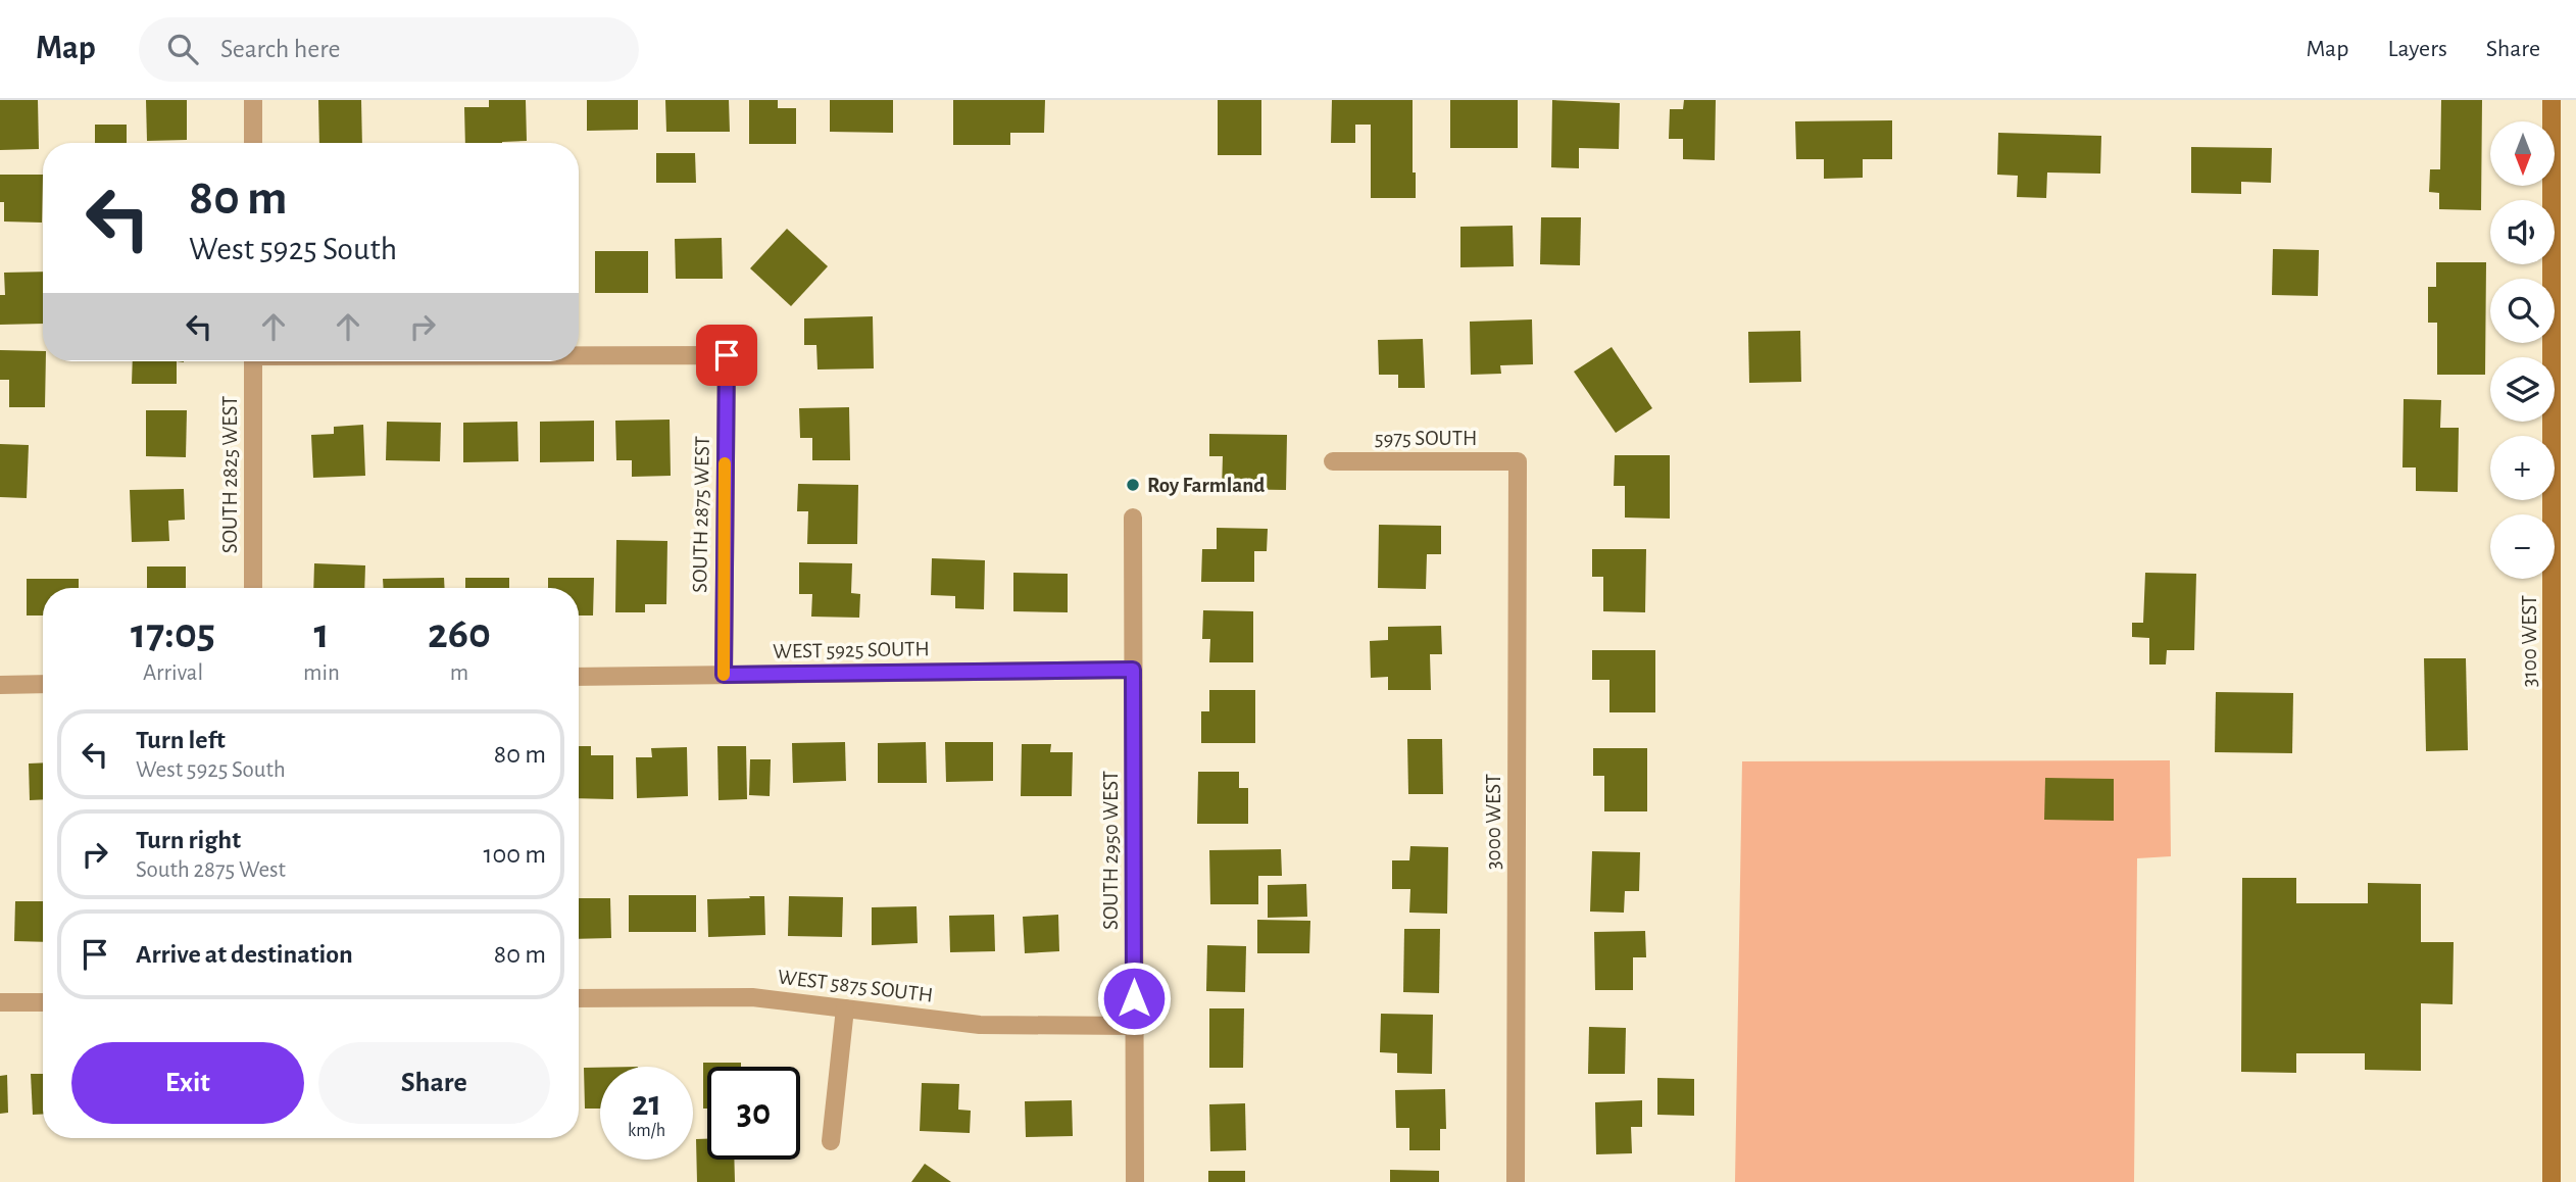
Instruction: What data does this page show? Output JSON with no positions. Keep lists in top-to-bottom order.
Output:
{
  "streets": {
    "street": [
      "5975 SOUTH",
      "SOUTH 2825 WEST",
      "SOUTH 2875 WEST",
      "3100 WEST",
      "WEST 5925 SOUTH",
      "3000 WEST",
      "SOUTH 2950 WEST",
      "WEST 5875 SOUTH"
    ]
  },
  "crossings": [
    ["5975 SOUTH", "3000 WEST"],
    ["SOUTH 2875 WEST", "WEST 5925 SOUTH"],
    ["WEST 5925 SOUTH", "SOUTH 2950 WEST"],
    ["SOUTH 2950 WEST", "WEST 5875 SOUTH"]
  ],
  "places": ["Roy Farmland"],
  "north": "bottom",
  "page": {
    "header": "Map",
    "search": "Search here",
    "nav": ["Map", "Layers", "Share"],
    "map_buttons": ["+", "−"],
    "turn": ["80 m", "West 5925 South"],
    "eta": [
      "17:05",
      "Arrival",
      "1",
      "min",
      "260",
      "m"
    ],
    "list": [
      {
        "name": "Turn left",
        "note": "West 5925 South",
        "value": "80 m"
      },
      {
        "name": "Turn right",
        "note": "South 2875 West",
        "value": "100 m"
      },
      {
        "name": "Arrive at destination",
        "value": "80 m"
      }
    ],
    "buttons": ["Exit", "Share"],
    "speed": "21 km/h",
    "limit": "30"
  }
}
